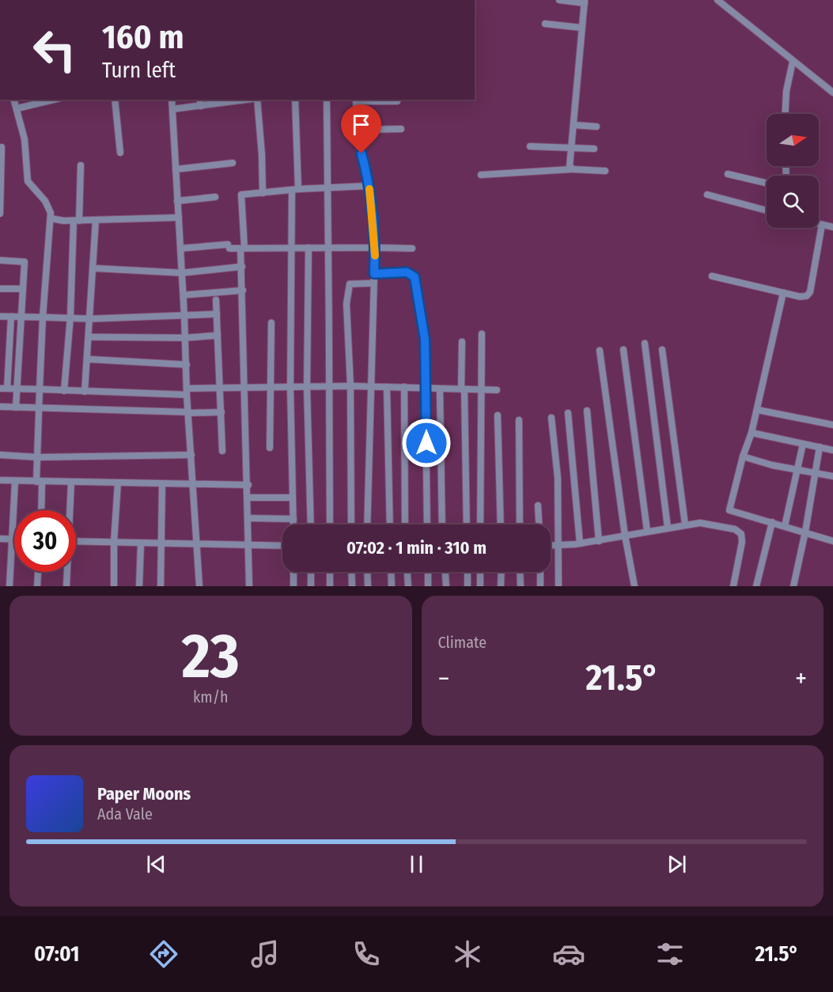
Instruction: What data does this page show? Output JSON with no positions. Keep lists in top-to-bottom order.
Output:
{
  "north": "right",
  "page": {
    "turn": ["160 m", "Turn left"],
    "limit": "30",
    "trip": "07:02 · 1 min · 310 m",
    "tile": [
      ["23", "km/h"],
      "Climate"
    ],
    "heat": ["−", "21.5°", "+"],
    "song": ["Paper Moons", "Ada Vale"],
    "tabs": ["07:01", "21.5°"]
  }
}
